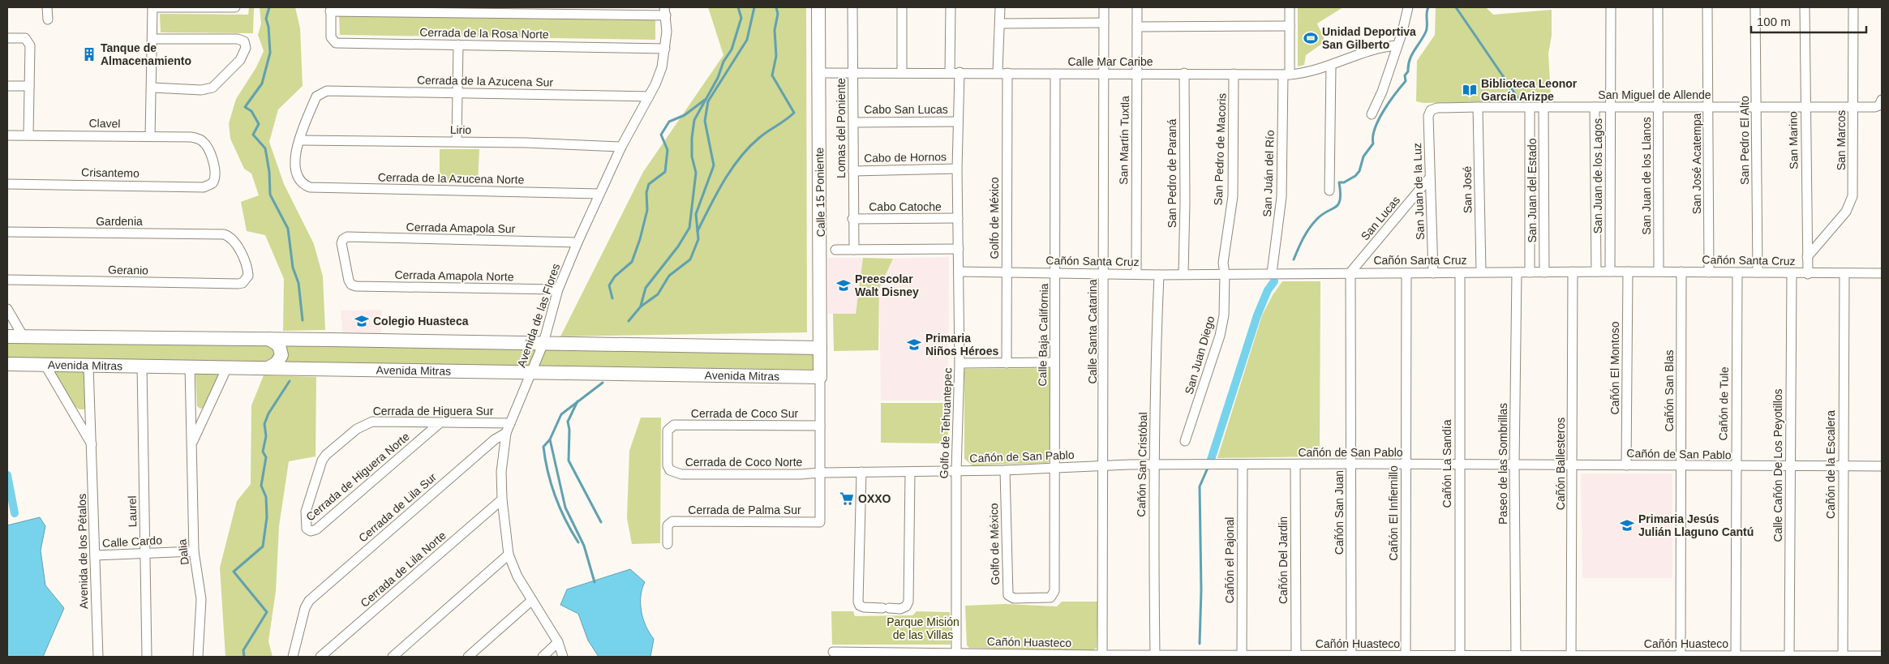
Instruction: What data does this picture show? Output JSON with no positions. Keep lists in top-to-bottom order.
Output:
{
  "streets": {
    "street": [
      "Cerrada de la Rosa Norte",
      "Calle Mar Caribe",
      "Cerrada de la Azucena Sur",
      "San Miguel de Allende",
      "Cabo San Lucas",
      "Clavel",
      "Lomas del Poniente",
      "Lirio",
      "San Martín Tuxtla",
      "San Pedro El Alto",
      "San Marino",
      "San Marcos",
      "San Pedro de Macoris",
      "Cabo de Hornos",
      "San José Acatempa",
      "Crisantemo",
      "San Pedro de Paraná",
      "San Juán del Río",
      "San Juan de los Lagos",
      "San Juan de los Llanos",
      "Cerrada de la Azucena Norte",
      "San José",
      "San Juan del Estado",
      "San Juan de la Luz",
      "Calle 15 Poniente",
      "Cabo Catoche",
      "Golfo de México",
      "San Lucas",
      "Gardenia",
      "Cerrada Amapola Sur",
      "Cañón Santa Cruz",
      "Geranio",
      "Cerrada Amapola Norte",
      "Avenida de las Flores",
      "Calle Santa Catarina",
      "Calle Baja California",
      "San Juan Diego",
      "Avenida Mitras",
      "Cañón El Montoso",
      "Cañón San Blas",
      "Cañón de Tule",
      "Cerrada de Higuera Sur",
      "Cerrada de Coco Sur",
      "Golfo de Tehuantepec",
      "Cañón de San Pablo",
      "Cerrada de Coco Norte",
      "Cañón La Sandía",
      "Paseo de las Sombrillas",
      "Cañón Ballesteros",
      "Cañón San Cristóbal",
      "Cañón de la Escalera",
      "Calle Cañón De Los Peyotillos",
      "Cerrada de Higuera Norte",
      "Cerrada de Lila Sur",
      "Cerrada de Palma Sur",
      "Laurel",
      "Cañón San Juan",
      "Cañón El Infiernillo",
      "Calle Cardo",
      "Avenida de los Pétalos",
      "Dalia",
      "Cañón el Pajonal",
      "Cañón Del Jardin",
      "Cerrada de Lila Norte",
      "Cañón Huasteco"
    ]
  },
  "crossings": [
    ["Cerrada de la Rosa Norte", "Avenida de las Flores"],
    ["Calle Mar Caribe", "Lomas del Poniente"],
    ["Calle Mar Caribe", "San Martín Tuxtla"],
    ["Calle Mar Caribe", "San Pedro de Macoris"],
    ["Calle Mar Caribe", "San Pedro de Paraná"],
    ["Calle Mar Caribe", "San Juán del Río"],
    ["Calle Mar Caribe", "Calle 15 Poniente"],
    ["Calle Mar Caribe", "Golfo de México"],
    ["Calle Mar Caribe", "Calle Santa Catarina"],
    ["Calle Mar Caribe", "Calle Baja California"],
    ["Calle Mar Caribe", "Golfo de Tehuantepec"],
    ["Cerrada de la Azucena Sur", "Lirio"],
    ["Cerrada de la Azucena Sur", "Cerrada de la Azucena Norte"],
    ["Cerrada de la Azucena Sur", "Avenida de las Flores"],
    ["San Miguel de Allende", "San Pedro El Alto"],
    ["San Miguel de Allende", "San Marino"],
    ["San Miguel de Allende", "San Marcos"],
    ["San Miguel de Allende", "San José Acatempa"],
    ["San Miguel de Allende", "San Juan de los Lagos"],
    ["San Miguel de Allende", "San Juan de los Llanos"],
    ["San Miguel de Allende", "San José"],
    ["San Miguel de Allende", "San Juan del Estado"],
    ["San Miguel de Allende", "San Juan de la Luz"],
    ["Cabo San Lucas", "Lomas del Poniente"],
    ["Cabo San Lucas", "Golfo de Tehuantepec"],
    ["Clavel", "Crisantemo"],
    ["Lomas del Poniente", "Cabo de Hornos"],
    ["Lomas del Poniente", "Cabo Catoche"],
    ["Lirio", "Cerrada de la Azucena Norte"],
    ["Lirio", "Avenida de las Flores"],
    ["San Martín Tuxtla", "Cañón Santa Cruz"],
    ["San Pedro El Alto", "Cañón Santa Cruz"],
    ["San Marino", "San Marcos"],
    ["San Marino", "Cañón Santa Cruz"],
    ["San Pedro de Macoris", "Cañón Santa Cruz"],
    ["San Pedro de Macoris", "San Juan Diego"],
    ["Cabo de Hornos", "Golfo de Tehuantepec"],
    ["San José Acatempa", "Cañón Santa Cruz"],
    ["San Pedro de Paraná", "Cañón Santa Cruz"],
    ["San Juán del Río", "Cañón Santa Cruz"],
    ["San Juan de los Lagos", "Cañón Santa Cruz"],
    ["San Juan de los Llanos", "Cañón Santa Cruz"],
    ["Cerrada de la Azucena Norte", "Avenida de las Flores"],
    ["San José", "Cañón Santa Cruz"],
    ["San Juan del Estado", "Cañón Santa Cruz"],
    ["San Juan de la Luz", "San Lucas"],
    ["San Juan de la Luz", "Cañón Santa Cruz"],
    ["Calle 15 Poniente", "Avenida Mitras"],
    ["Cabo Catoche", "Golfo de Tehuantepec"],
    ["Golfo de México", "Cañón Santa Cruz"],
    ["Golfo de México", "Calle Baja California"],
    ["Golfo de México", "Cañón de San Pablo"],
    ["San Lucas", "Cañón Santa Cruz"],
    ["San Lucas", "Cañón San Juan"],
    ["Gardenia", "Geranio"],
    ["Cerrada Amapola Sur", "Cerrada Amapola Norte"],
    ["Cerrada Amapola Sur", "Avenida de las Flores"],
    ["Cañón Santa Cruz", "Calle Santa Catarina"],
    ["Cañón Santa Cruz", "Calle Baja California"],
    ["Cañón Santa Cruz", "San Juan Diego"],
    ["Cañón Santa Cruz", "Cañón El Montoso"],
    ["Cañón Santa Cruz", "Cañón San Blas"],
    ["Cañón Santa Cruz", "Cañón de Tule"],
    ["Cañón Santa Cruz", "Golfo de Tehuantepec"],
    ["Cañón Santa Cruz", "Cañón La Sandía"],
    ["Cañón Santa Cruz", "Paseo de las Sombrillas"],
    ["Cañón Santa Cruz", "Cañón Ballesteros"],
    ["Cañón Santa Cruz", "Cañón San Cristóbal"],
    ["Cañón Santa Cruz", "Cañón de la Escalera"],
    ["Cañón Santa Cruz", "Calle Cañón De Los Peyotillos"],
    ["Cañón Santa Cruz", "Cañón San Juan"],
    ["Cañón Santa Cruz", "Cañón El Infiernillo"],
    ["Cerrada Amapola Norte", "Avenida de las Flores"],
    ["Avenida de las Flores", "Avenida Mitras"],
    ["Avenida de las Flores", "Cerrada de Higuera Sur"],
    ["Avenida de las Flores", "Cerrada de Lila Sur"],
    ["Avenida de las Flores", "Cerrada de Lila Norte"],
    ["Calle Santa Catarina", "Cañón de San Pablo"],
    ["Calle Santa Catarina", "Cañón Huasteco"],
    ["Calle Baja California", "Cañón de San Pablo"],
    ["Avenida Mitras", "Laurel"],
    ["Avenida Mitras", "Avenida de los Pétalos"],
    ["Avenida Mitras", "Dalia"],
    ["Cañón El Montoso", "Cañón de San Pablo"],
    ["Cañón San Blas", "Cañón de San Pablo"],
    ["Cañón San Blas", "Cañón Huasteco"],
    ["Cañón de Tule", "Cañón de San Pablo"],
    ["Cañón de Tule", "Cañón Huasteco"],
    ["Cerrada de Higuera Sur", "Cerrada de Higuera Norte"],
    ["Cerrada de Coco Sur", "Cerrada de Coco Norte"],
    ["Golfo de Tehuantepec", "Cañón de San Pablo"],
    ["Golfo de Tehuantepec", "Cañón Huasteco"],
    ["Cañón de San Pablo", "Cerrada de Coco Norte"],
    ["Cañón de San Pablo", "Cañón La Sandía"],
    ["Cañón de San Pablo", "Paseo de las Sombrillas"],
    ["Cañón de San Pablo", "Cañón Ballesteros"],
    ["Cañón de San Pablo", "Cañón San Cristóbal"],
    ["Cañón de San Pablo", "Cañón de la Escalera"],
    ["Cañón de San Pablo", "Calle Cañón De Los Peyotillos"],
    ["Cañón de San Pablo", "Cerrada de Palma Sur"],
    ["Cañón de San Pablo", "Cañón San Juan"],
    ["Cañón de San Pablo", "Cañón El Infiernillo"],
    ["Cañón de San Pablo", "Cañón el Pajonal"],
    ["Cañón de San Pablo", "Cañón Del Jardin"],
    ["Cerrada de Coco Norte", "Cerrada de Palma Sur"],
    ["Cañón La Sandía", "Cañón Huasteco"],
    ["Paseo de las Sombrillas", "Cañón Huasteco"],
    ["Cañón Ballesteros", "Cañón Huasteco"],
    ["Cañón San Cristóbal", "Cañón Huasteco"],
    ["Cañón de la Escalera", "Cañón Huasteco"],
    ["Calle Cañón De Los Peyotillos", "Cañón Huasteco"],
    ["Laurel", "Calle Cardo"],
    ["Cañón San Juan", "Cañón Huasteco"],
    ["Cañón El Infiernillo", "Cañón Huasteco"],
    ["Calle Cardo", "Avenida de los Pétalos"],
    ["Calle Cardo", "Dalia"],
    ["Cañón el Pajonal", "Cañón Huasteco"],
    ["Cañón Del Jardin", "Cañón Huasteco"]
  ],
  "parks": ["Parque Misión de las Villas"],
  "places": {
    "sports": ["Unidad Deportiva San Gilberto"],
    "building": ["Tanque de Almacenamiento"],
    "library": ["Biblioteca Leonor García Arizpe"],
    "school or university": [
      "Preescolar Walt Disney",
      "Colegio Huasteca",
      "Primaria Niños Héroes",
      "Primaria Jesús Julián Llaguno Cantú"
    ],
    "supermarket": ["OXXO"]
  },
  "scale_bar": "100 m"
}
